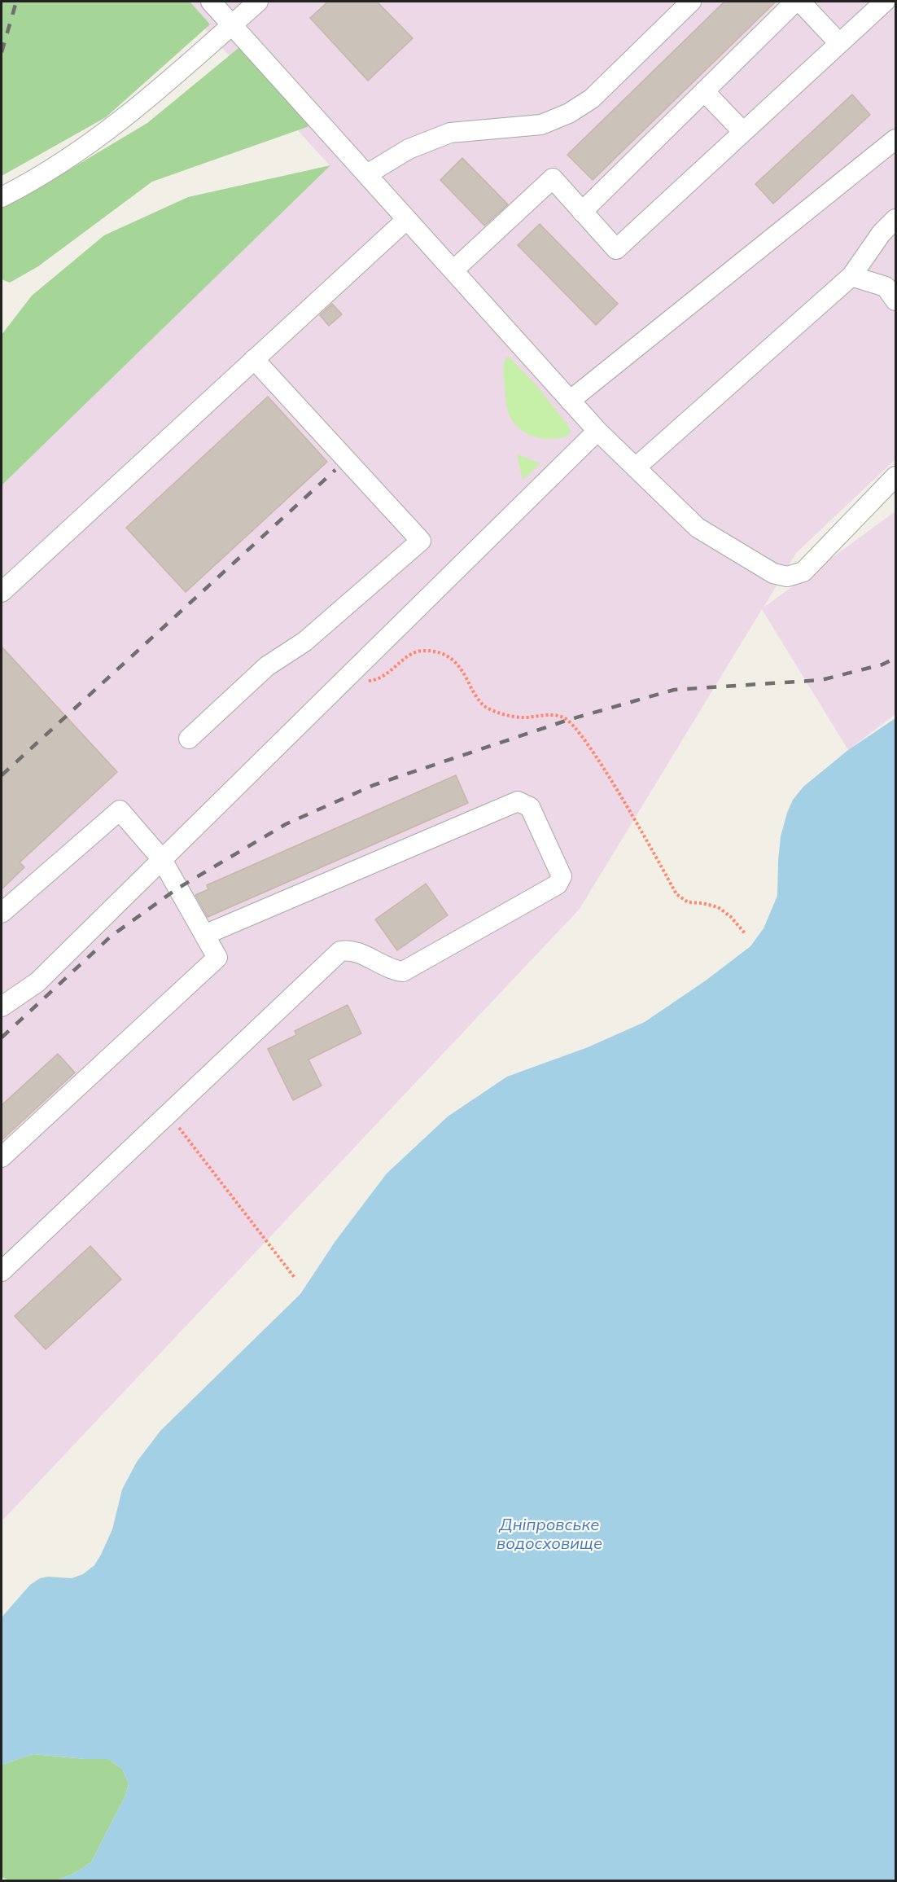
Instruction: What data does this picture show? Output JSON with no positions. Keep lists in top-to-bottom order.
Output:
{
  "water": ["Дніпровське водосховище"]
}
